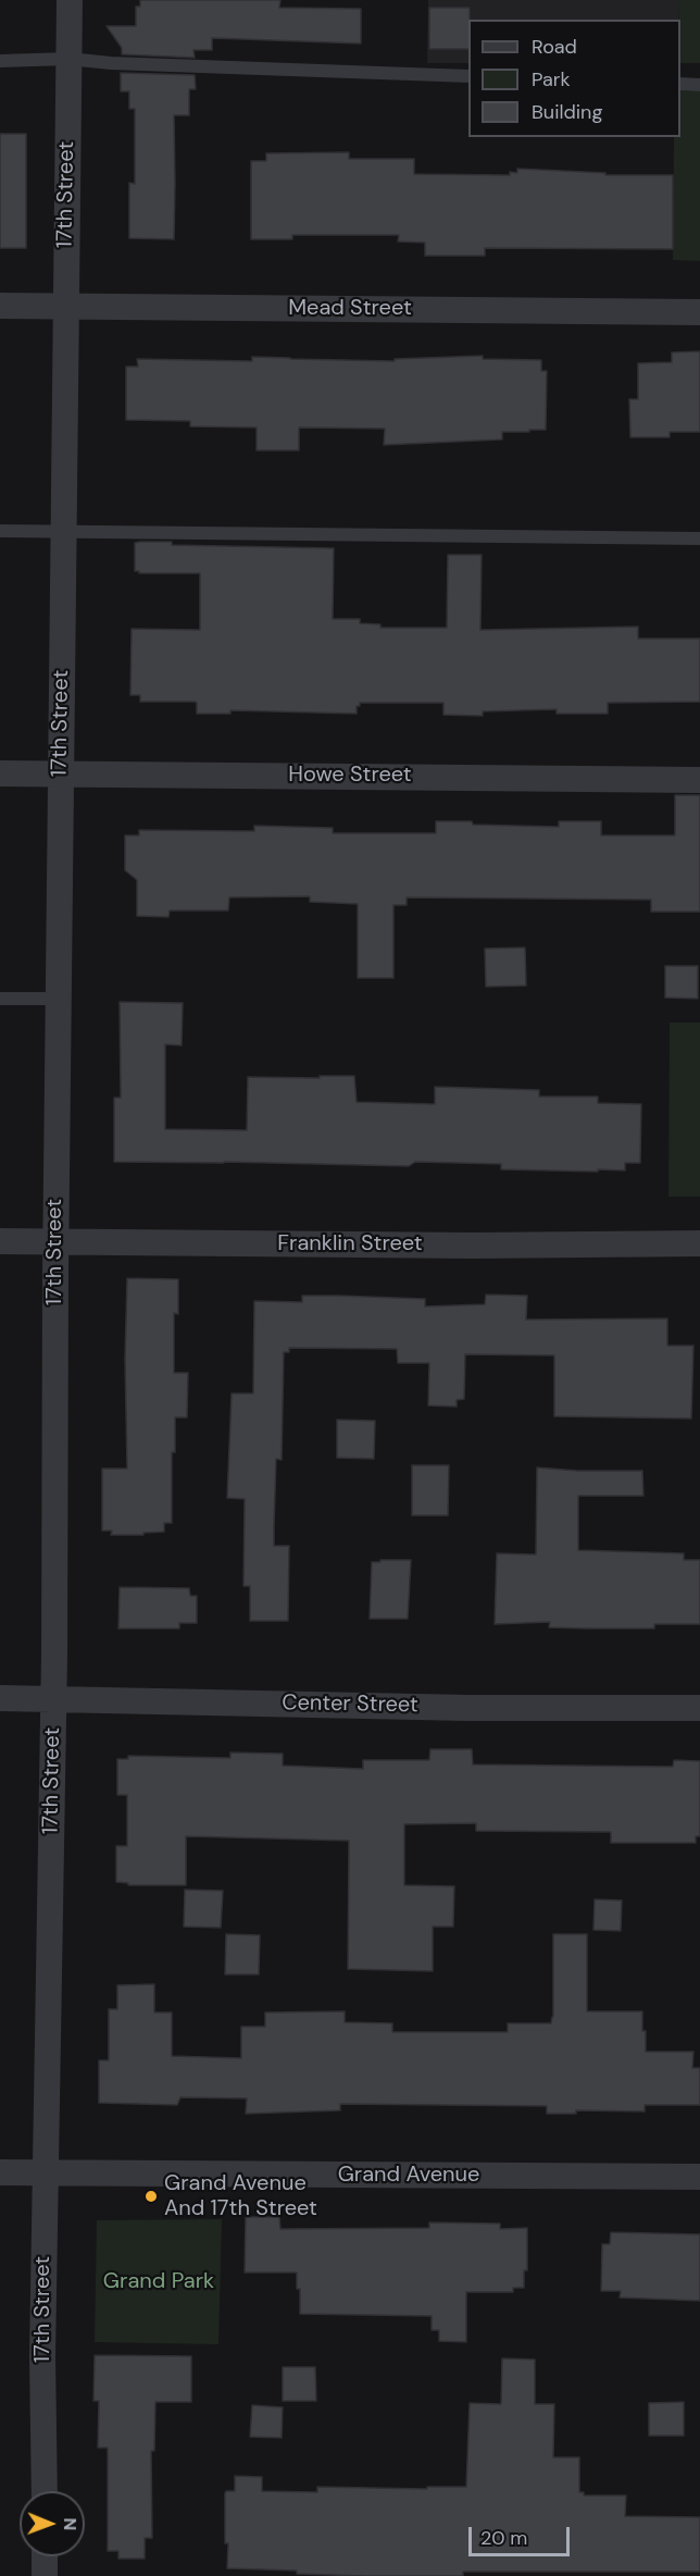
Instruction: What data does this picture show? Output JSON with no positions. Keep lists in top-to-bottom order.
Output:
{
  "streets": {
    "street": [
      "17th Street",
      "Mead Street",
      "Howe Street",
      "Franklin Street",
      "Center Street",
      "Grand Avenue"
    ]
  },
  "crossings": [
    ["17th Street", "Mead Street"],
    ["17th Street", "Howe Street"],
    ["17th Street", "Franklin Street"],
    ["17th Street", "Center Street"],
    ["17th Street", "Grand Avenue"]
  ],
  "parks": ["Grand Park"],
  "places": ["Grand Avenue And 17th Street"],
  "legend": ["Road", "Park", "Building"],
  "scale_bar": "20 m",
  "north": "right"
}
